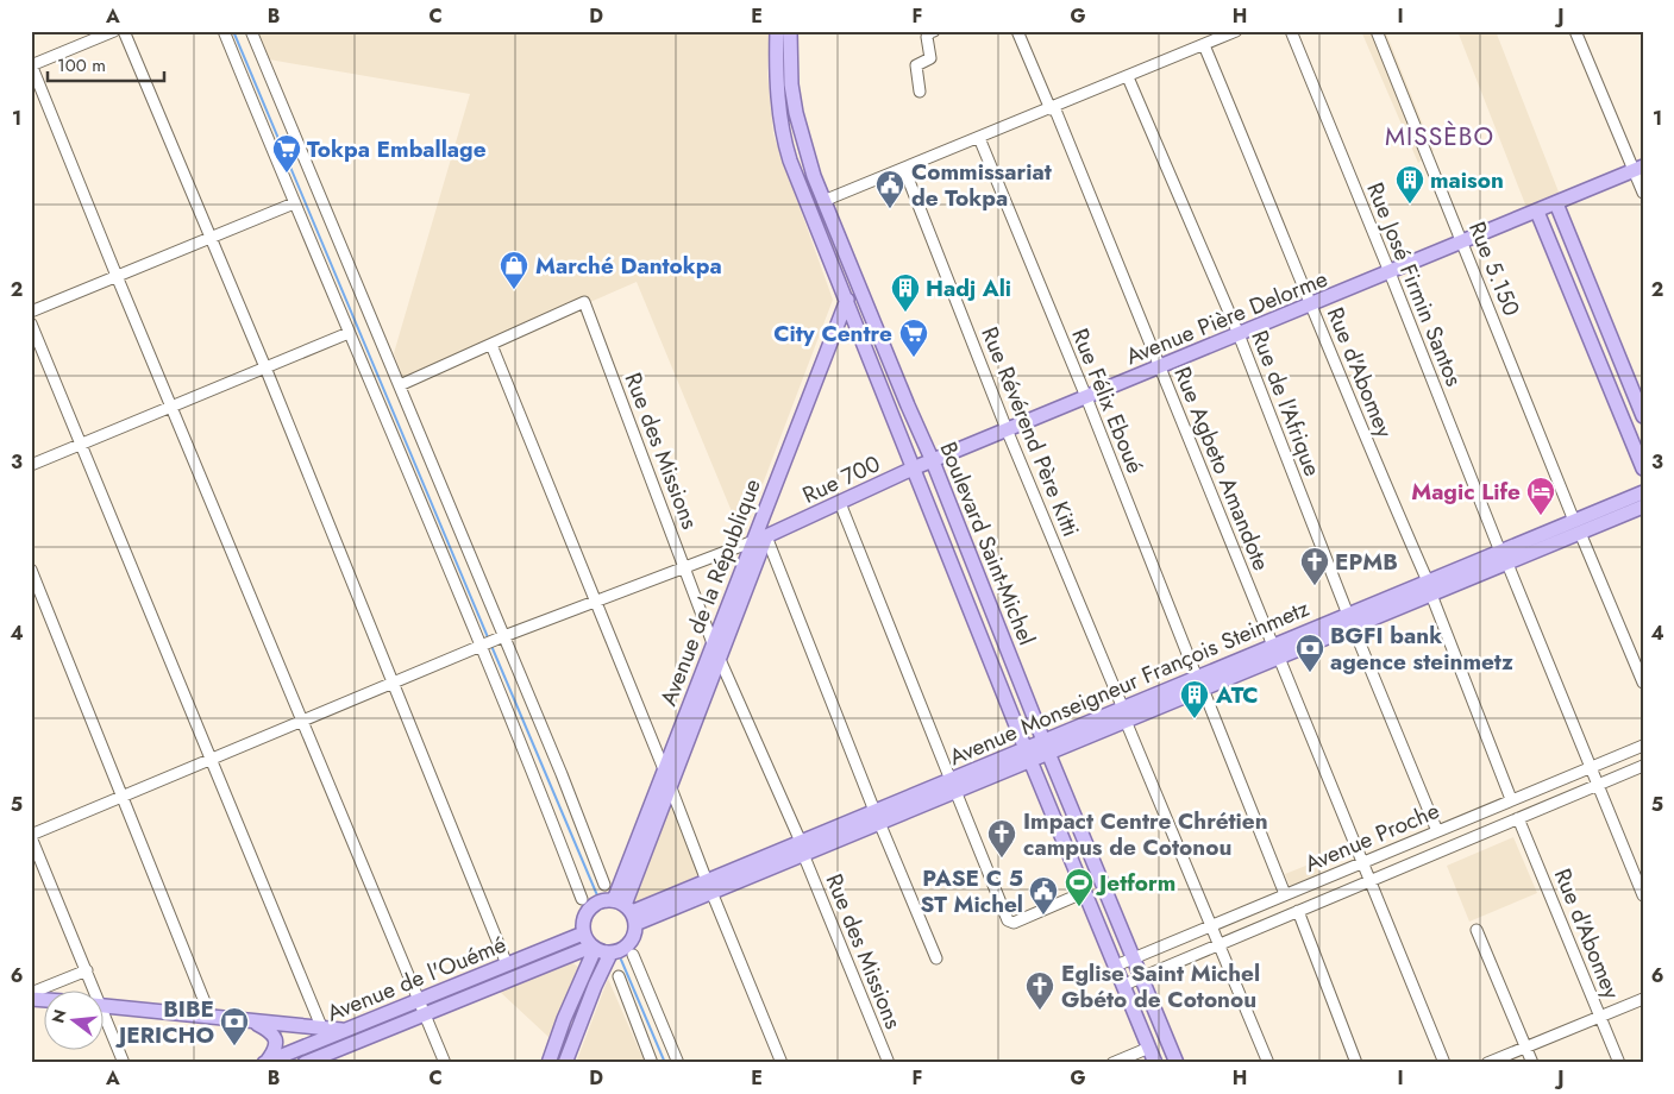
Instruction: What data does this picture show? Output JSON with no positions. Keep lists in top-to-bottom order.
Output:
{
  "streets": {
    "main road": [
      "Avenue Pière Delorme",
      "Rue 700",
      "Boulevard Saint-Michel",
      "Avenue de la République",
      "Avenue Monseigneur François Steinmetz",
      "Avenue de l'Ouémé"
    ],
    "street": [
      "Rue 5.150",
      "Rue José Firmin Santos",
      "Rue d'Abomey",
      "Rue Félix Eboué",
      "Rue de l'Afrique",
      "Rue Révérend Père Kitti",
      "Rue des Missions",
      "Rue Agbeto Amandote",
      "Avenue Proche"
    ]
  },
  "crossings": [
    ["Rue 5.150", "Avenue Pière Delorme"],
    ["Rue 5.150", "Avenue Monseigneur François Steinmetz"],
    ["Rue José Firmin Santos", "Avenue Pière Delorme"],
    ["Rue José Firmin Santos", "Avenue Monseigneur François Steinmetz"],
    ["Rue José Firmin Santos", "Avenue Proche"],
    ["Avenue Pière Delorme", "Rue d'Abomey"],
    ["Avenue Pière Delorme", "Rue Félix Eboué"],
    ["Avenue Pière Delorme", "Rue de l'Afrique"],
    ["Avenue Pière Delorme", "Rue Révérend Père Kitti"],
    ["Avenue Pière Delorme", "Rue Agbeto Amandote"],
    ["Avenue Pière Delorme", "Rue 700"],
    ["Avenue Pière Delorme", "Boulevard Saint-Michel"],
    ["Rue d'Abomey", "Avenue Monseigneur François Steinmetz"],
    ["Rue d'Abomey", "Avenue Proche"],
    ["Rue Félix Eboué", "Avenue Monseigneur François Steinmetz"],
    ["Rue Félix Eboué", "Avenue Proche"],
    ["Rue de l'Afrique", "Avenue Monseigneur François Steinmetz"],
    ["Rue de l'Afrique", "Avenue Proche"],
    ["Rue Révérend Père Kitti", "Avenue Monseigneur François Steinmetz"],
    ["Rue Révérend Père Kitti", "Avenue Proche"],
    ["Rue des Missions", "Avenue de la République"],
    ["Rue des Missions", "Avenue Monseigneur François Steinmetz"],
    ["Rue Agbeto Amandote", "Avenue Monseigneur François Steinmetz"],
    ["Rue Agbeto Amandote", "Avenue Proche"],
    ["Rue 700", "Boulevard Saint-Michel"],
    ["Rue 700", "Avenue de la République"],
    ["Boulevard Saint-Michel", "Avenue de la République"],
    ["Boulevard Saint-Michel", "Avenue Monseigneur François Steinmetz"],
    ["Boulevard Saint-Michel", "Avenue Proche"],
    ["Avenue de la République", "Avenue Monseigneur François Steinmetz"],
    ["Avenue de la République", "Avenue de l'Ouémé"],
    ["Avenue Monseigneur François Steinmetz", "Avenue de l'Ouémé"]
  ],
  "districts": ["MISSÈBO"],
  "places": {
    "supermarket": ["Tokpa Emballage", "City Centre"],
    "building": ["maison", "Hadj Ali", "ATC"],
    "public building": ["Commissariat de Tokpa", "PASE C 5 ST Michel"],
    "shop": ["Marché Dantokpa"],
    "hotel": ["Magic Life"],
    "church": ["EPMB", "Impact Centre Chrétien campus de Cotonou", "Eglise Saint Michel Gbéto de Cotonou"],
    "bank": ["BGFI bank agence steinmetz", "BIBE JERICHO"],
    "sports": ["Jetform"]
  },
  "scale_bar": "100 m",
  "north": "left",
  "grid": {
    "columns": [
      "A",
      "B",
      "C",
      "D",
      "E",
      "F",
      "G",
      "H",
      "I",
      "J"
    ],
    "rows": [
      "1",
      "2",
      "3",
      "4",
      "5",
      "6"
    ]
  }
}
